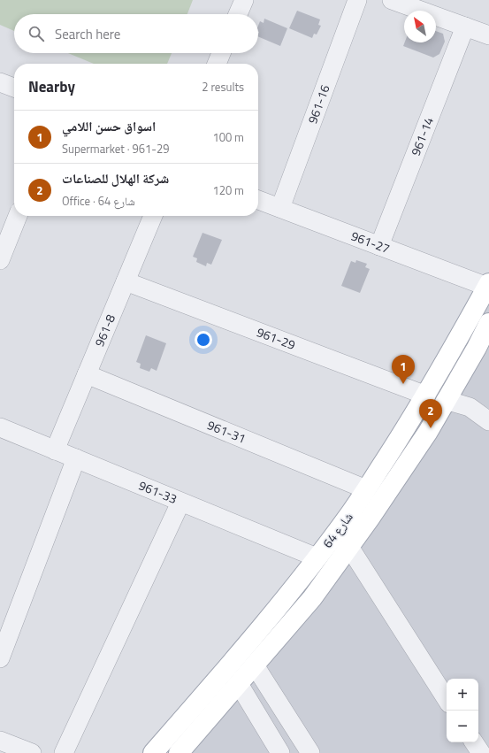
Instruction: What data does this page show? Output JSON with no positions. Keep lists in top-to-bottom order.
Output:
{
  "streets": {
    "main road": ["شارع 64"],
    "street": [
      "961-16",
      "961-14",
      "961-27",
      "961-8",
      "961-29",
      "961-31",
      "961-33"
    ]
  },
  "crossings": [
    ["961-16", "961-27"],
    ["961-14", "961-27"],
    ["961-27", "شارع 64"],
    ["961-8", "961-29"],
    ["961-8", "961-31"],
    ["961-8", "961-33"],
    ["961-29", "شارع 64"],
    ["961-31", "شارع 64"],
    ["961-33", "شارع 64"]
  ],
  "north": "top left",
  "page": {
    "search": "Search here",
    "heading": ["Nearby", "2 results"],
    "list": [
      {
        "mark": "1",
        "name": "اسواق حسن اللامي",
        "note": "Supermarket · 961-29",
        "value": "100 m"
      },
      {
        "mark": "2",
        "name": "شركة الهلال للصناعات",
        "note": "Office · شارع 64",
        "value": "120 m"
      }
    ],
    "pins": ["1", "2"],
    "map_buttons": ["+", "−"]
  }
}
